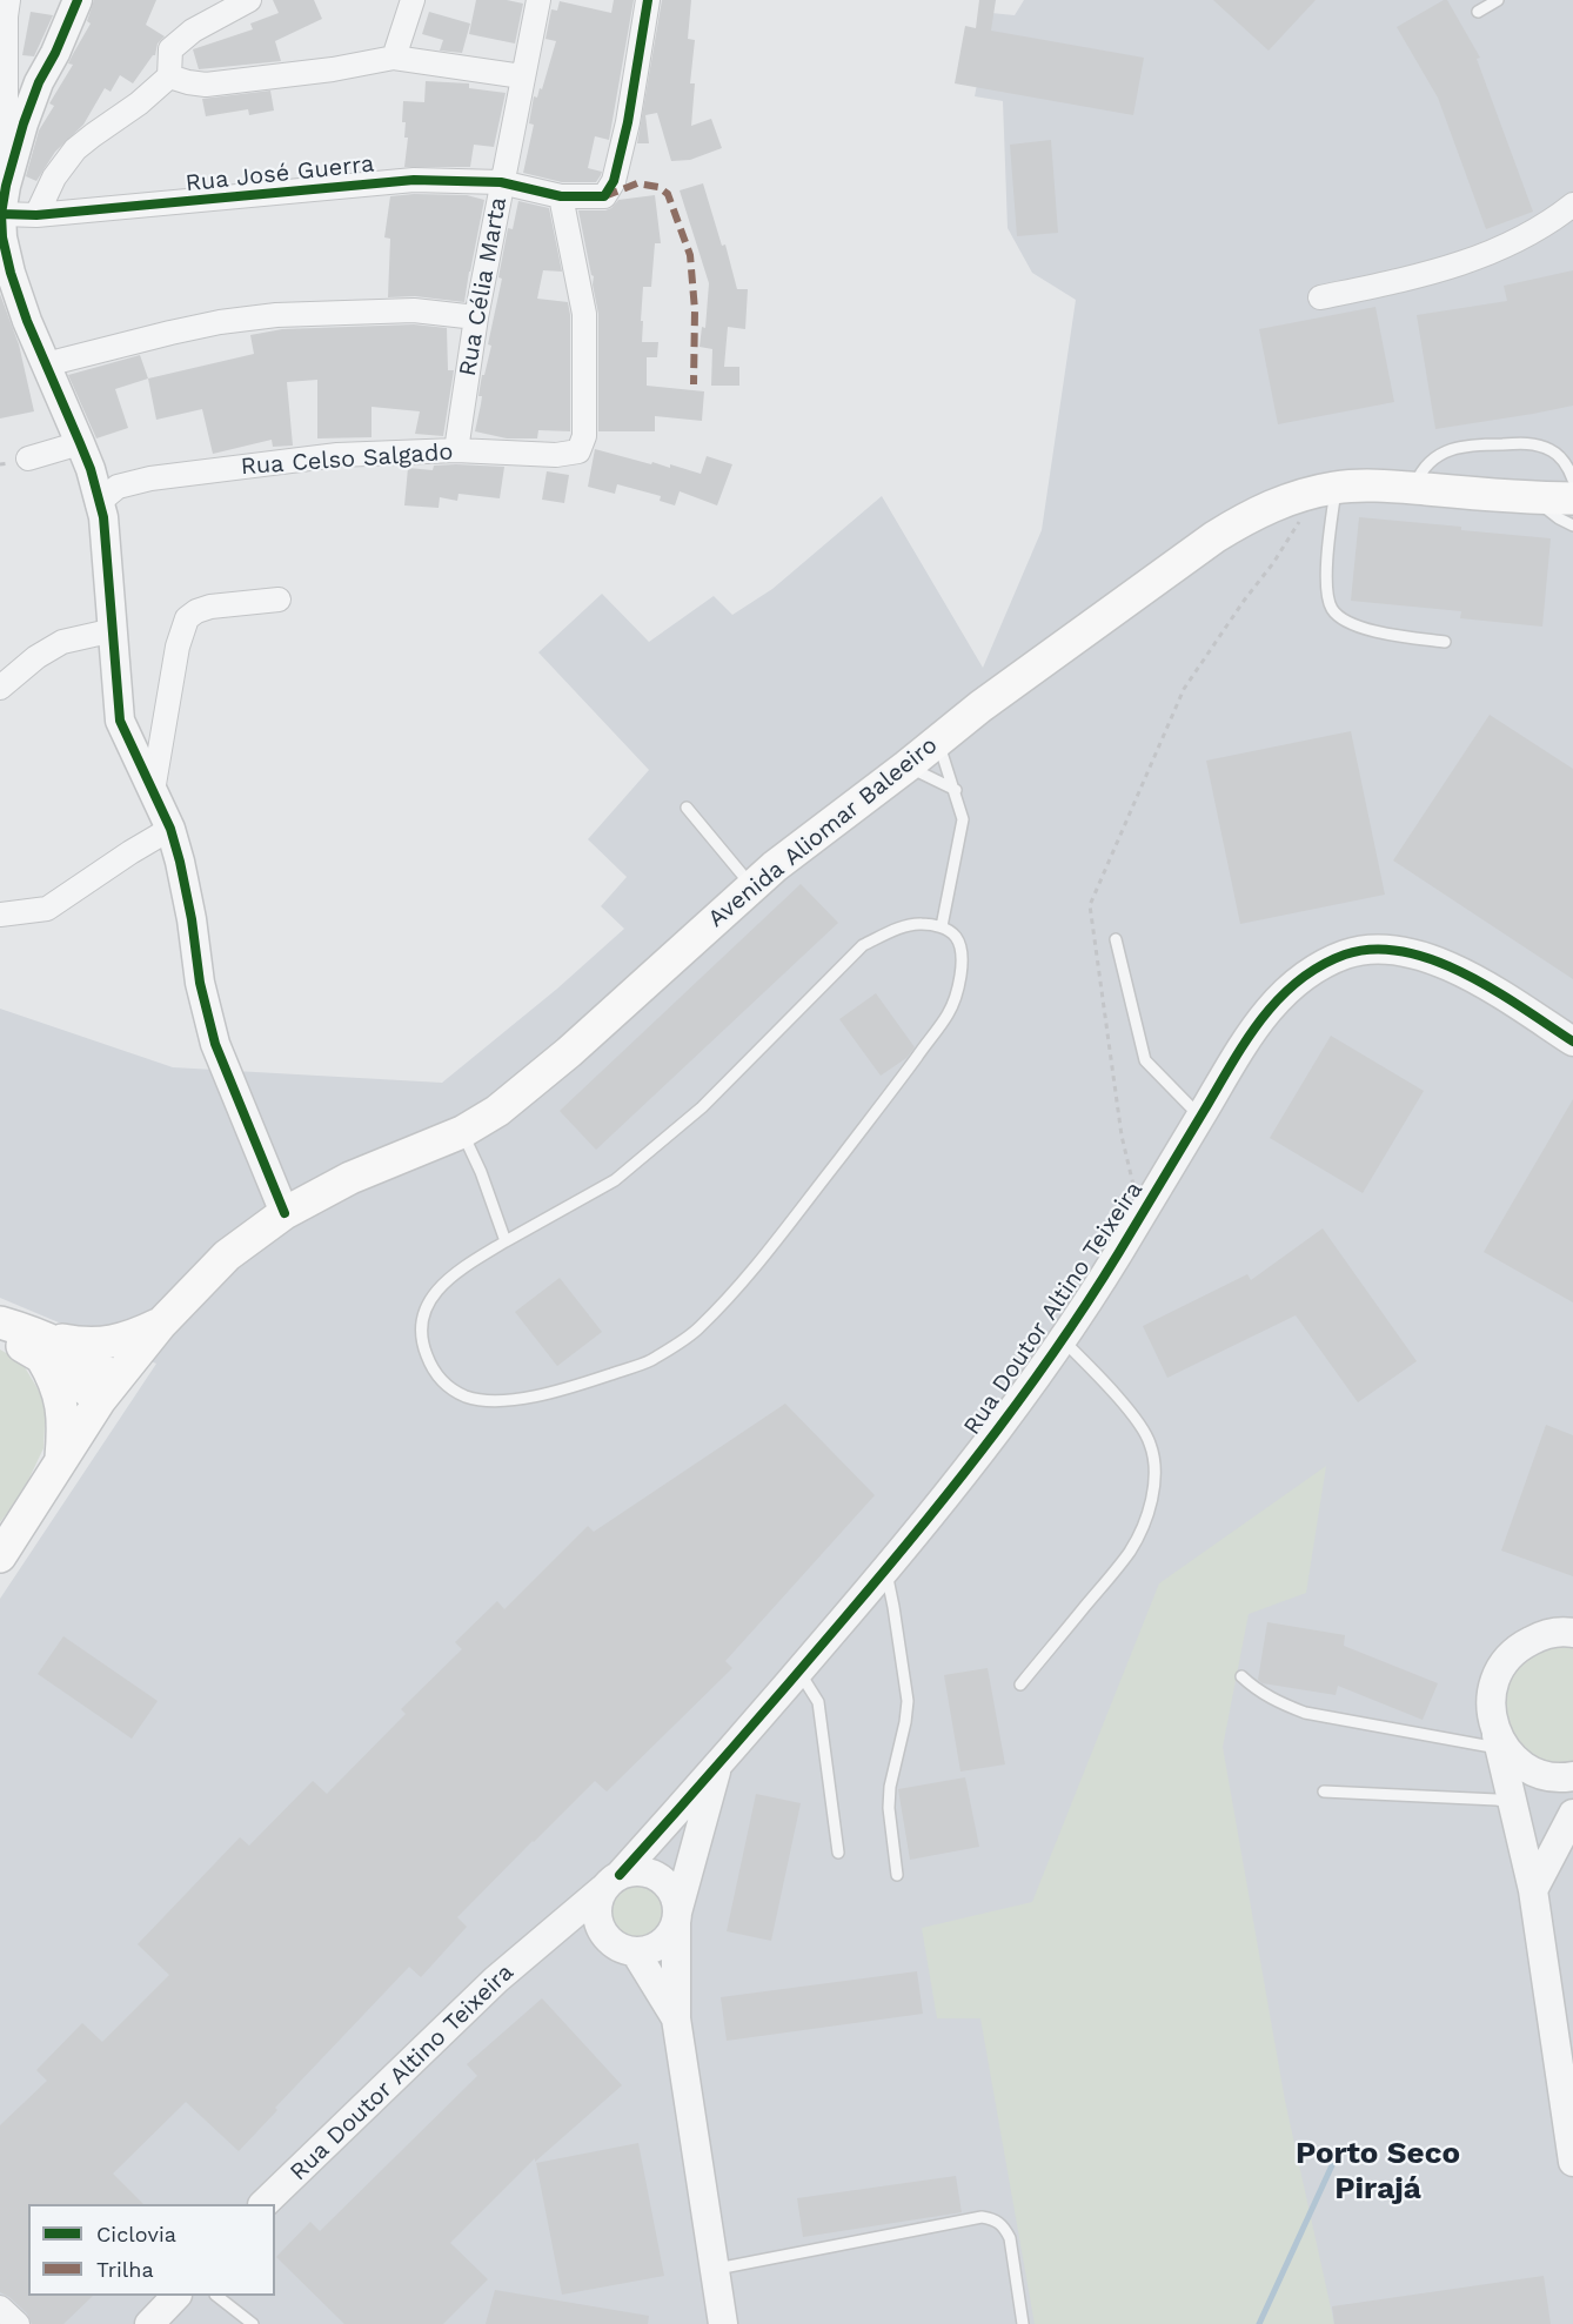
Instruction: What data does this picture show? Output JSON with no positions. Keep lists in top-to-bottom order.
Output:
{
  "streets": {
    "main road": ["Avenida Aliomar Baleeiro"],
    "street": [
      "Rua José Guerra",
      "Rua Célia Marta",
      "Rua Celso Salgado",
      "Rua Doutor Altino Teixeira"
    ]
  },
  "crossings": [
    ["Rua José Guerra", "Rua Célia Marta"],
    ["Rua José Guerra", "Rua Celso Salgado"],
    ["Rua Célia Marta", "Rua Celso Salgado"]
  ],
  "districts": ["Porto Seco Pirajá"],
  "legend": ["Ciclovia", "Trilha"]
}
